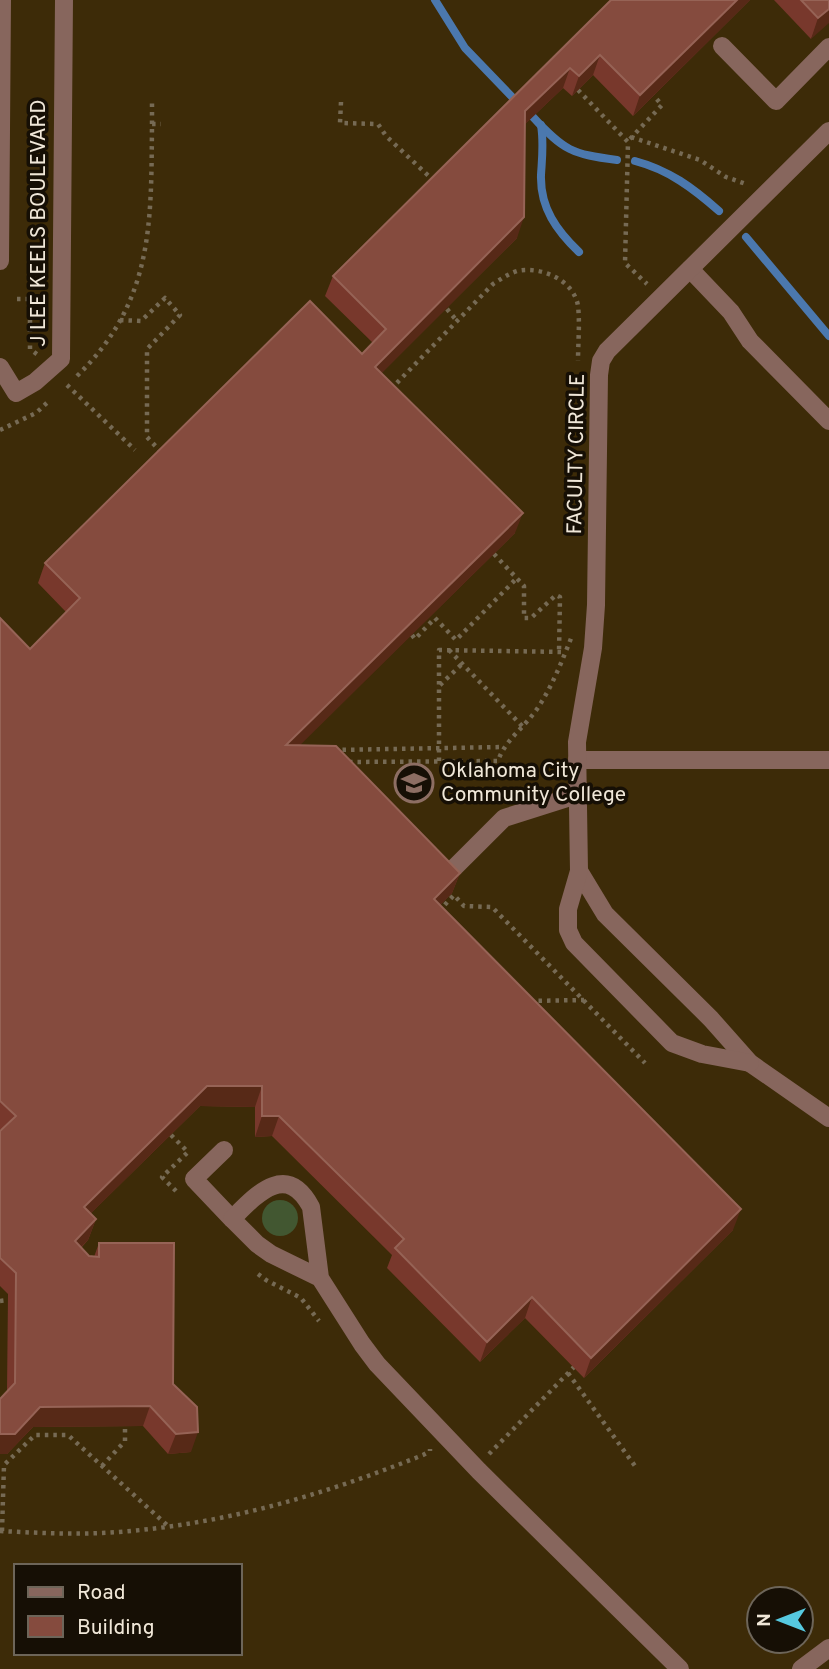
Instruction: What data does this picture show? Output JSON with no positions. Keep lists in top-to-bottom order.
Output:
{
  "streets": {
    "street": ["J LEE KEELS BOULEVARD", "FACULTY CIRCLE"]
  },
  "places": {
    "school or university": ["Oklahoma City Community College"]
  },
  "legend": ["Road", "Building"],
  "north": "left"
}
